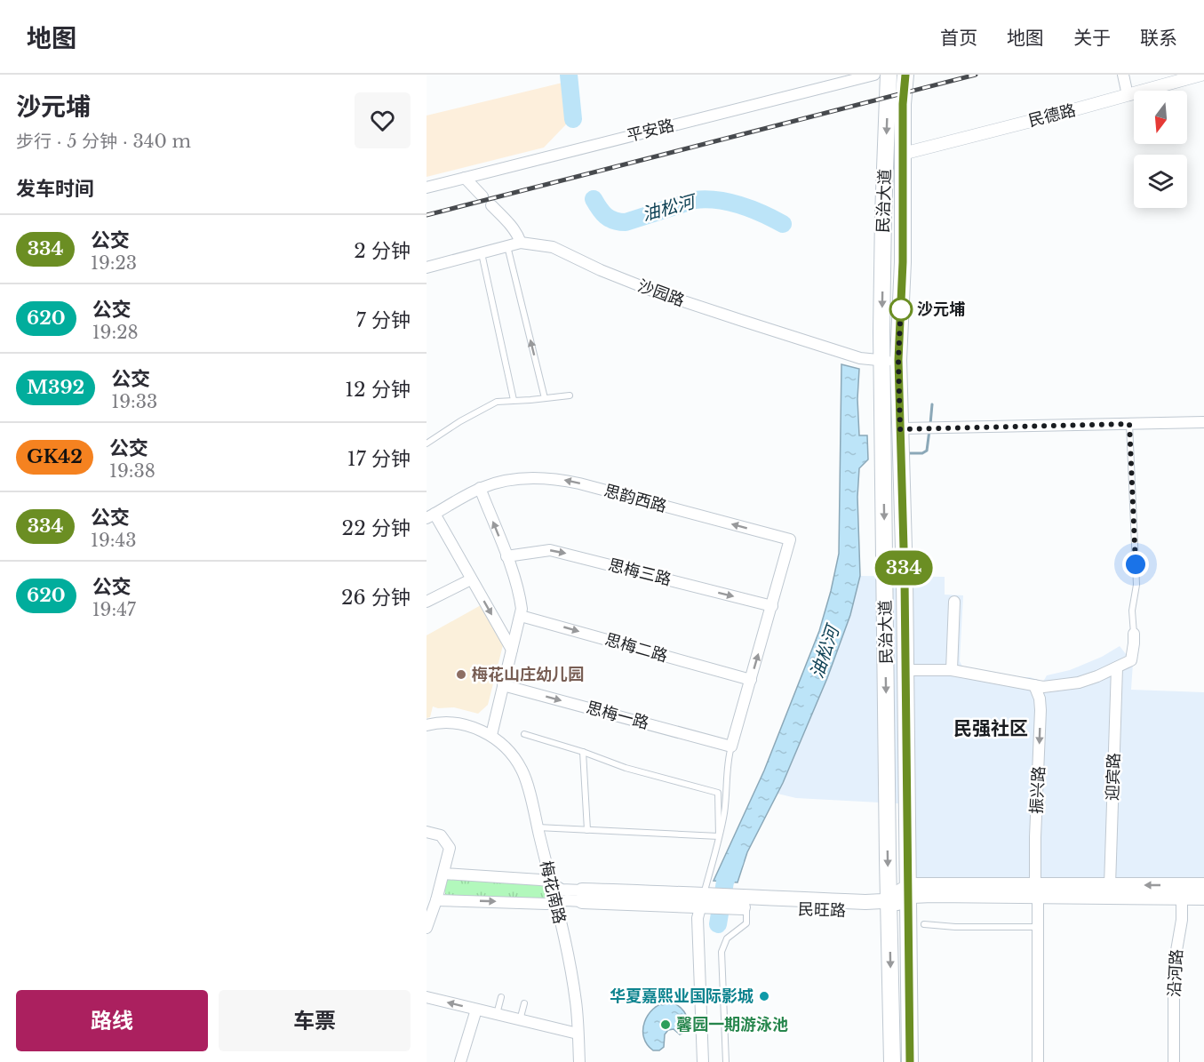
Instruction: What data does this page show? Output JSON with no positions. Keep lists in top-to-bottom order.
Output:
{
  "streets": {
    "main road": ["民治大道", "民旺路"],
    "street": [
      "民德路",
      "平安路",
      "沙园路",
      "思韵西路",
      "思梅三路",
      "思梅二路",
      "思梅一路",
      "迎宾路",
      "振兴路",
      "梅花南路",
      "沿河路"
    ]
  },
  "crossings": [
    ["民德路", "民治大道"],
    ["民治大道", "沙园路"],
    ["民治大道", "民旺路"],
    ["思韵西路", "思梅三路"],
    ["迎宾路", "民旺路"],
    ["振兴路", "民旺路"],
    ["梅花南路", "民旺路"],
    ["民旺路", "沿河路"]
  ],
  "one_way": [
    "思韵西路",
    "思梅三路",
    "思梅二路",
    "思梅一路",
    "振兴路"
  ],
  "districts": ["民强社区"],
  "water": ["油松河"],
  "places": [
    "沙元埔",
    "梅花山庄幼儿园",
    "华夏嘉熙业国际影城",
    "馨园一期游泳池"
  ],
  "lines": ["bus line 334"],
  "north": "bottom",
  "page": {
    "header": "地图",
    "nav": [
      "首页",
      "地图",
      "关于",
      "联系"
    ],
    "heading": [
      ["沙元埔", "步行 · 5 分钟 · 340 m"],
      "发车时间"
    ],
    "on_map": "334",
    "list": [
      {
        "mark": "334",
        "name": "公交",
        "note": "19:23",
        "value": "2 分钟"
      },
      {
        "mark": "620",
        "name": "公交",
        "note": "19:28",
        "value": "7 分钟"
      },
      {
        "mark": "M392",
        "name": "公交",
        "note": "19:33",
        "value": "12 分钟"
      },
      {
        "mark": "GK42",
        "name": "公交",
        "note": "19:38",
        "value": "17 分钟"
      },
      {
        "mark": "334",
        "name": "公交",
        "note": "19:43",
        "value": "22 分钟"
      },
      {
        "mark": "620",
        "name": "公交",
        "note": "19:47",
        "value": "26 分钟"
      }
    ],
    "buttons": ["路线", "车票"]
  }
}
